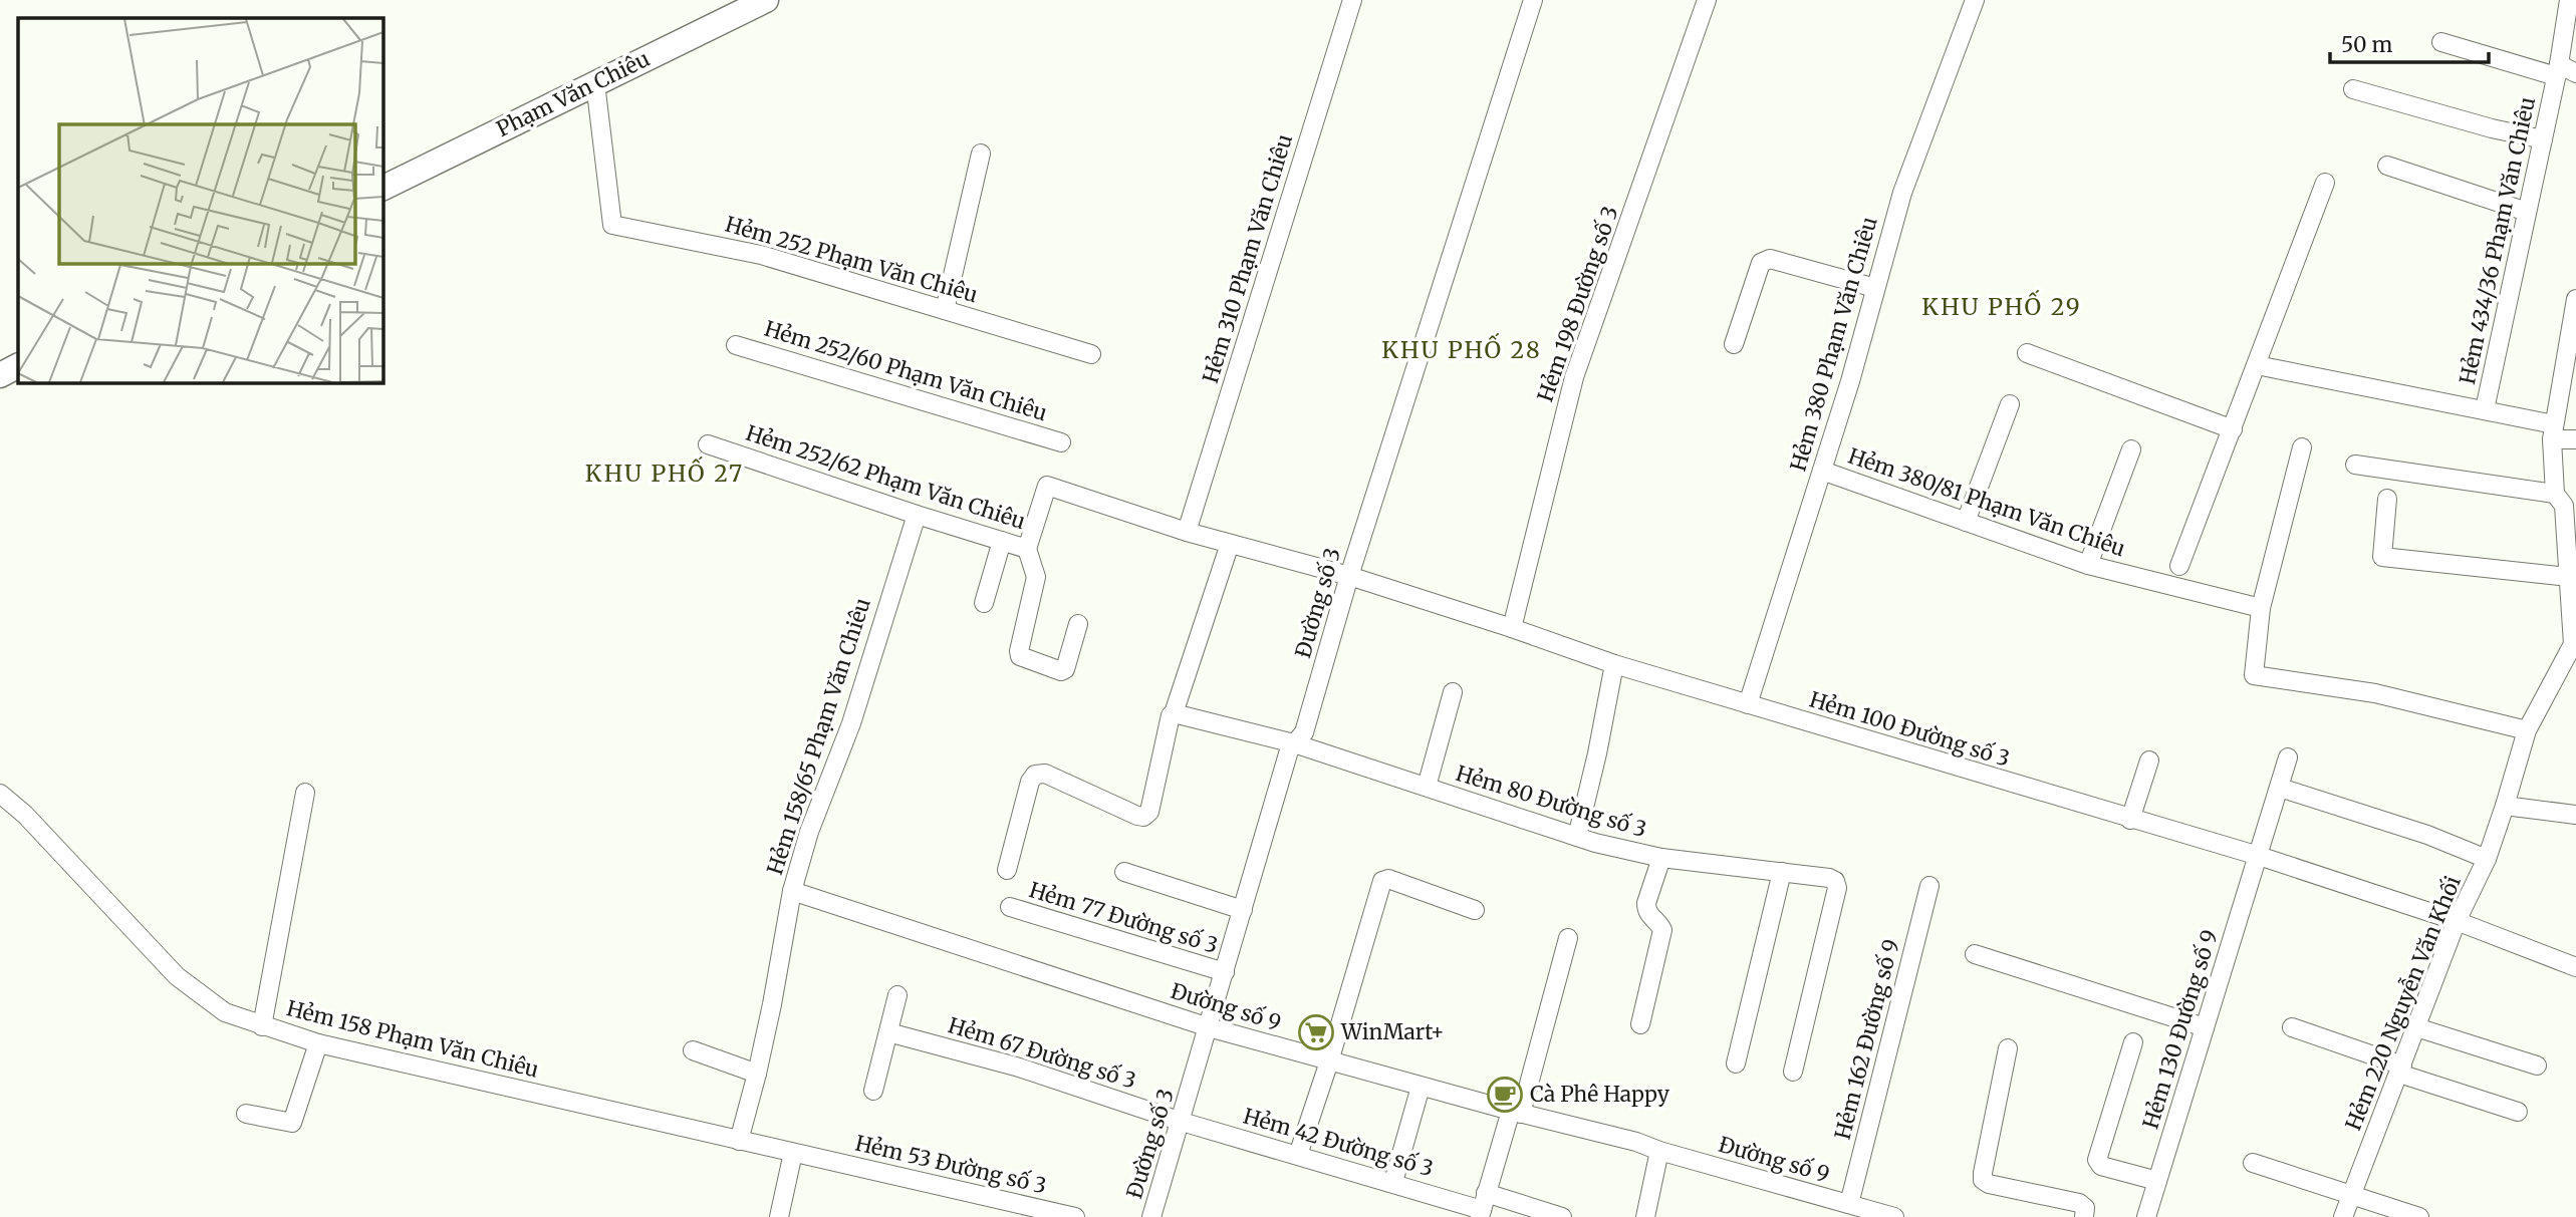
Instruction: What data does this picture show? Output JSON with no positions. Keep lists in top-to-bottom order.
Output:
{
  "streets": {
    "main road": ["Phạm Văn Chiêu"],
    "street": [
      "Hẻm 434/36 Phạm Văn Chiêu",
      "Hẻm 310 Phạm Văn Chiêu",
      "Hẻm 252 Phạm Văn Chiêu",
      "Hẻm 198 Đường số 3",
      "Hẻm 380 Phạm Văn Chiêu",
      "Hẻm 252/60 Phạm Văn Chiêu",
      "Hẻm 252/62 Phạm Văn Chiêu",
      "Hẻm 380/81 Phạm Văn Chiêu",
      "Đường số 3",
      "Hẻm 100 Đường số 3",
      "Hẻm 158/65 Phạm Văn Chiêu",
      "Hẻm 80 Đường số 3",
      "Hẻm 77 Đường số 3",
      "Hẻm 220 Nguyễn Văn Khối",
      "Đường số 9",
      "Hẻm 130 Đường số 9",
      "Hẻm 158 Phạm Văn Chiêu",
      "Hẻm 162 Đường số 9",
      "Hẻm 67 Đường số 3",
      "Hẻm 42 Đường số 3",
      "Hẻm 53 Đường số 3"
    ]
  },
  "crossings": [
    ["Phạm Văn Chiêu", "Hẻm 252 Phạm Văn Chiêu"],
    ["Hẻm 310 Phạm Văn Chiêu", "Hẻm 252/62 Phạm Văn Chiêu"],
    ["Hẻm 198 Đường số 3", "Hẻm 100 Đường số 3"],
    ["Hẻm 380 Phạm Văn Chiêu", "Hẻm 380/81 Phạm Văn Chiêu"],
    ["Hẻm 380 Phạm Văn Chiêu", "Hẻm 100 Đường số 3"],
    ["Hẻm 252/62 Phạm Văn Chiêu", "Hẻm 158/65 Phạm Văn Chiêu"],
    ["Đường số 3", "Hẻm 100 Đường số 3"],
    ["Đường số 3", "Hẻm 80 Đường số 3"],
    ["Đường số 3", "Hẻm 77 Đường số 3"],
    ["Đường số 3", "Đường số 9"],
    ["Đường số 3", "Hẻm 67 Đường số 3"],
    ["Đường số 3", "Hẻm 42 Đường số 3"],
    ["Hẻm 100 Đường số 3", "Hẻm 220 Nguyễn Văn Khối"],
    ["Hẻm 100 Đường số 3", "Hẻm 130 Đường số 9"],
    ["Hẻm 158/65 Phạm Văn Chiêu", "Đường số 9"],
    ["Hẻm 158/65 Phạm Văn Chiêu", "Hẻm 158 Phạm Văn Chiêu"],
    ["Đường số 9", "Hẻm 162 Đường số 9"],
    ["Hẻm 158 Phạm Văn Chiêu", "Hẻm 53 Đường số 3"],
    ["Hẻm 67 Đường số 3", "Hẻm 42 Đường số 3"]
  ],
  "districts": ["KHU PHỐ 29", "KHU PHỐ 28", "KHU PHỐ 27"],
  "places": {
    "supermarket": ["WinMart+"],
    "cafe": ["Cà Phê Happy"]
  },
  "scale_bar": "50 m"
}
